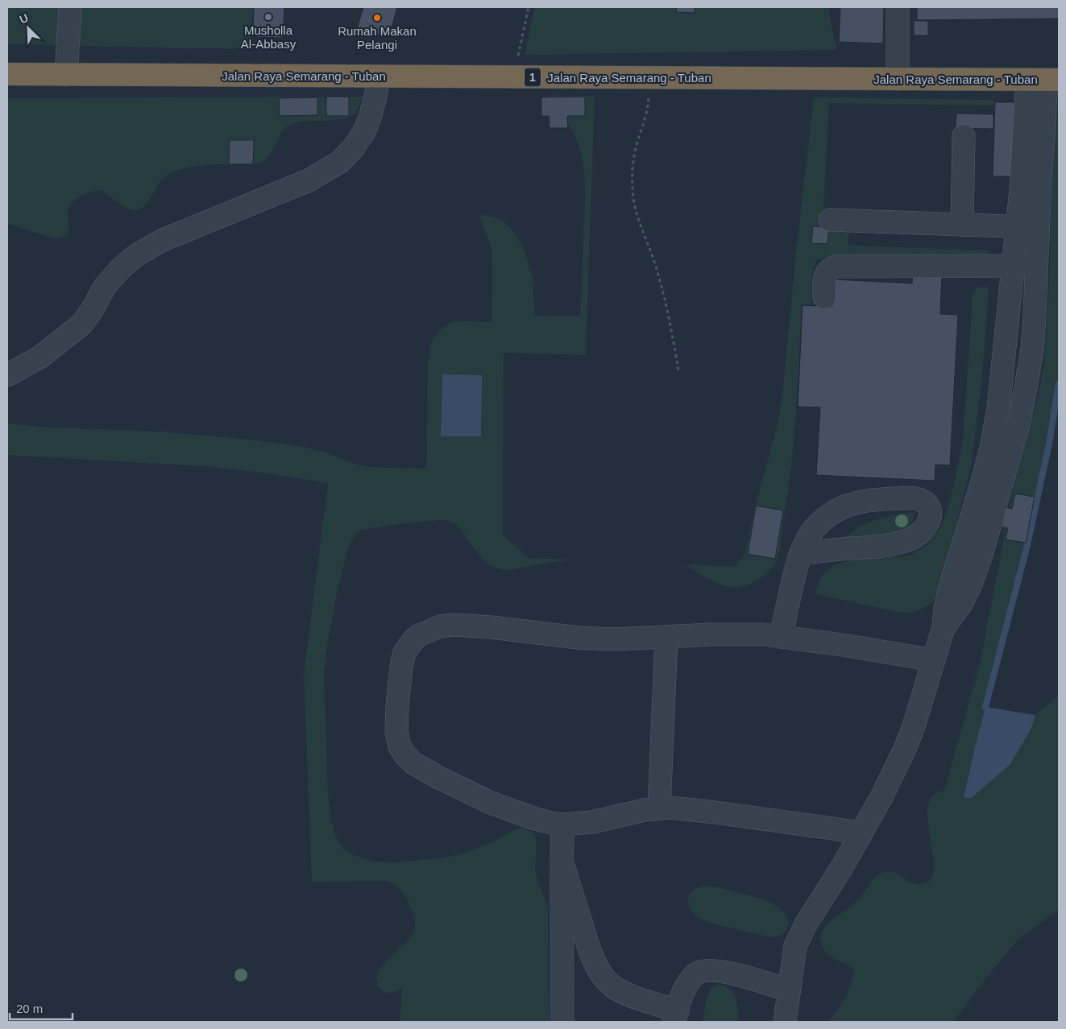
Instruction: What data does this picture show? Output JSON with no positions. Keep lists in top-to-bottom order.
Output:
{
  "streets": {
    "highway": ["Jalan Raya Semarang - Tuban", "1"]
  },
  "places": ["Musholla Al-Abbasy", "Rumah Makan Pelangi"],
  "scale_bar": "20 m",
  "north": "top left"
}
